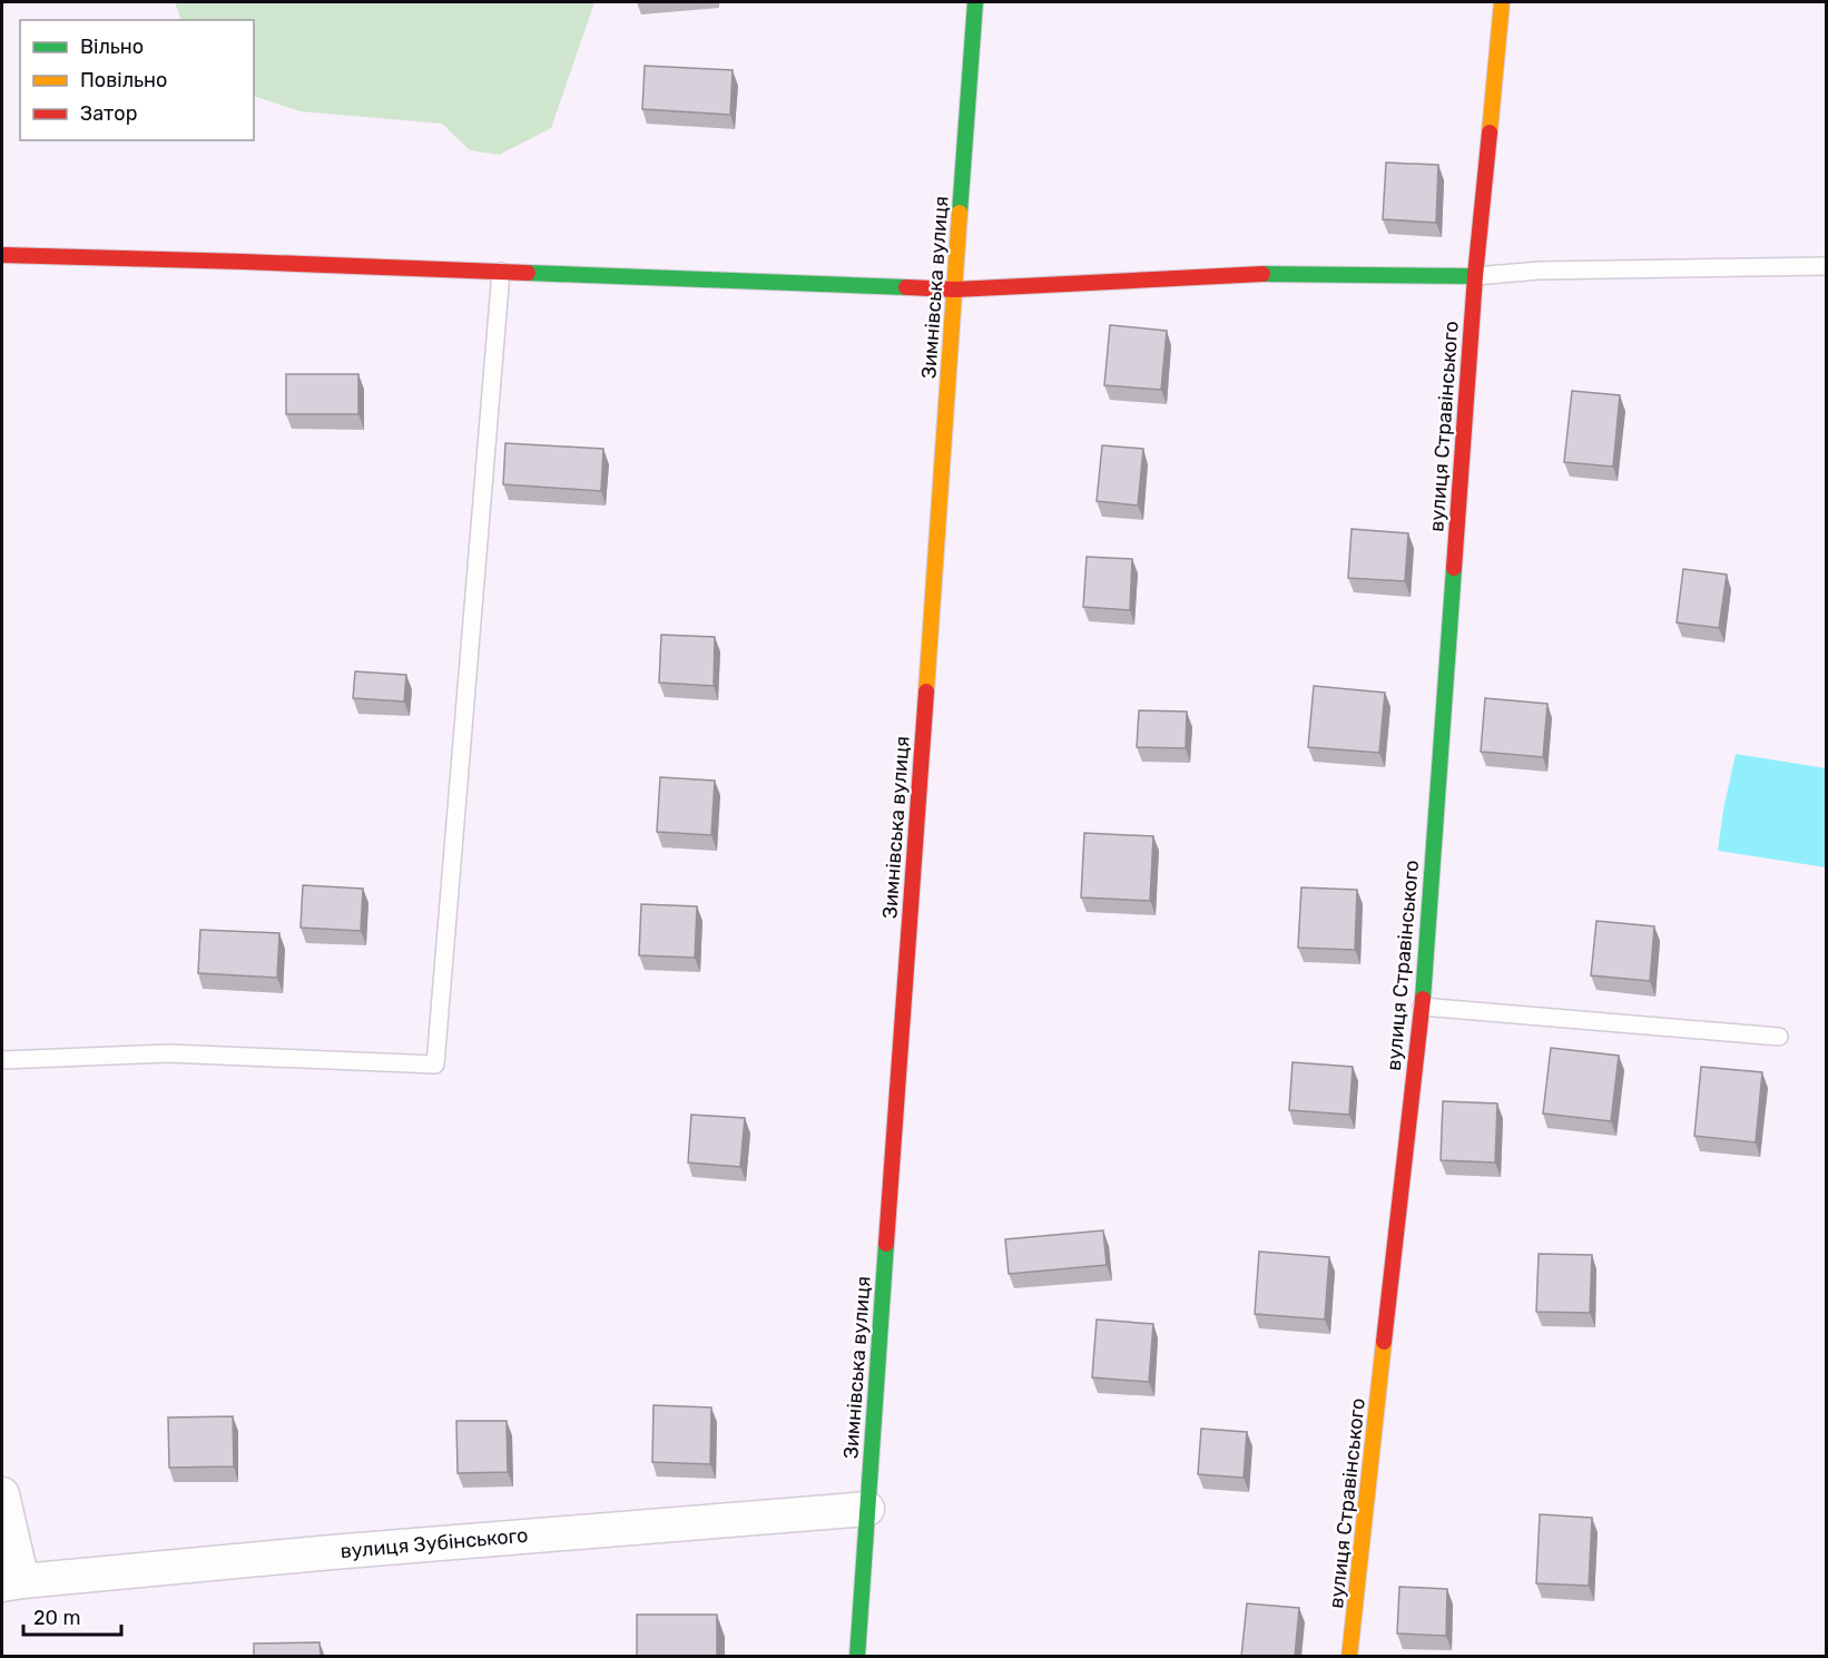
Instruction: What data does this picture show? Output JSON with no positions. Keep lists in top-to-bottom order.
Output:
{
  "streets": {
    "street": ["Зимнівська вулиця", "вулиця Стравінського", "вулиця Зубінського"]
  },
  "crossings": [
    ["Зимнівська вулиця", "вулиця Зубінського"]
  ],
  "legend": ["Вільно", "Повільно", "Затор"],
  "scale_bar": "20 m"
}
